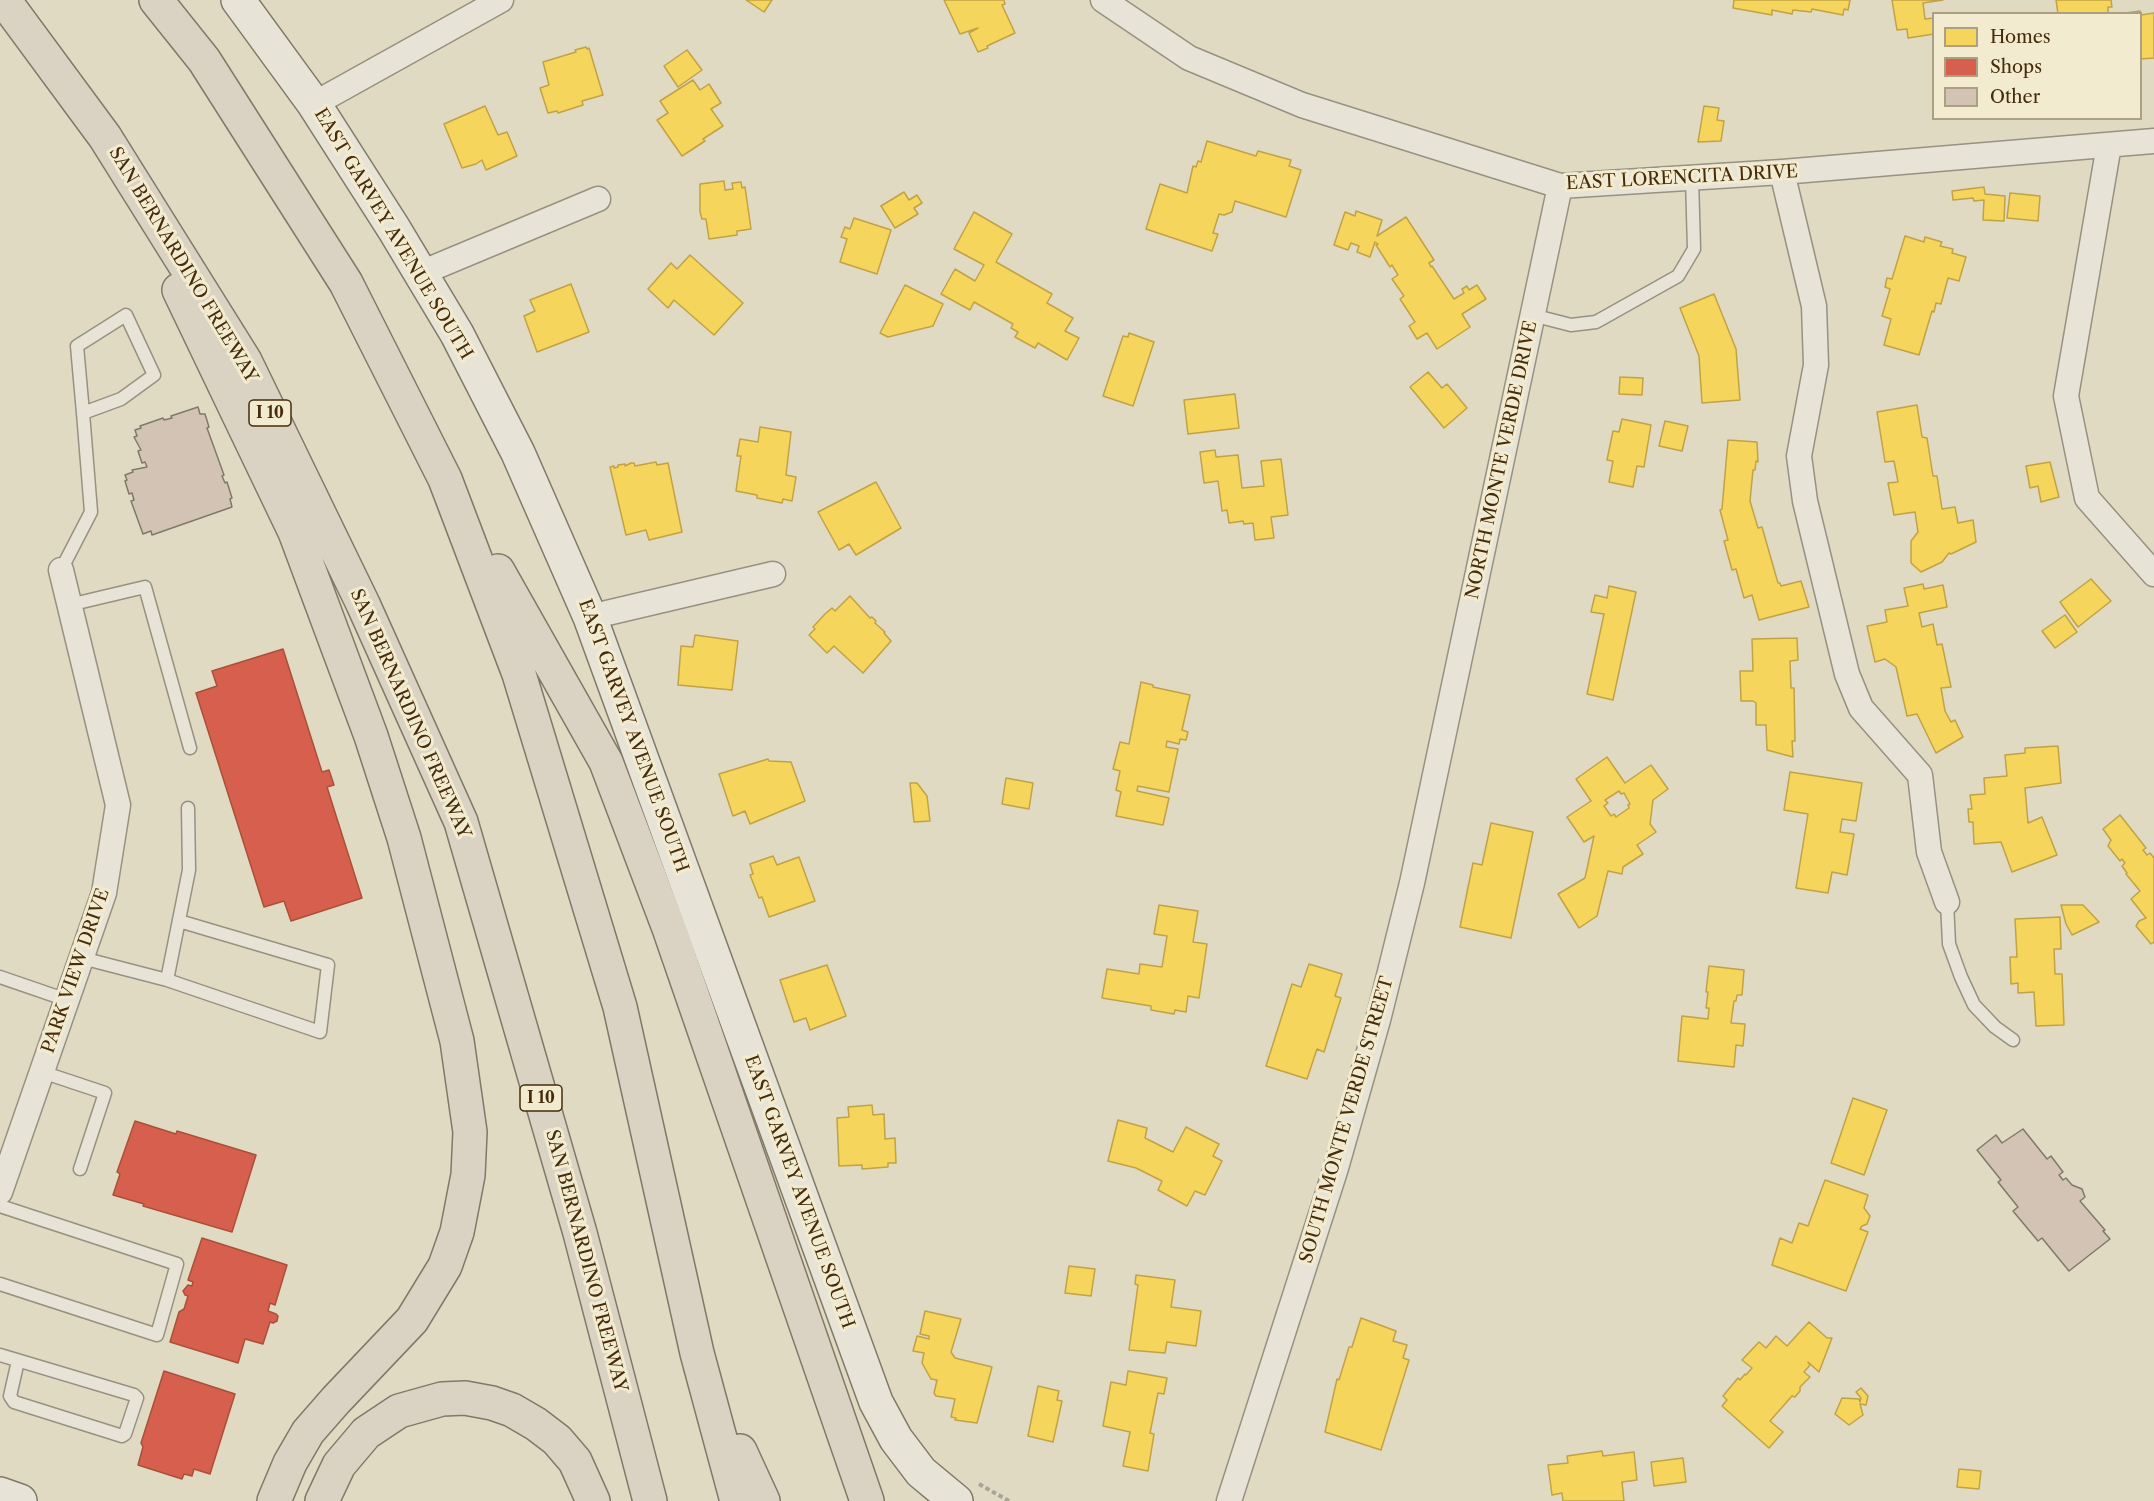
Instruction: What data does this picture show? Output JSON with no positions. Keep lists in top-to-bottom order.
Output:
{
  "streets": {
    "highway": ["SAN BERNARDINO FREEWAY", "I 10"],
    "street": [
      "EAST LORENCITA DRIVE",
      "EAST GARVEY AVENUE SOUTH",
      "NORTH MONTE VERDE DRIVE",
      "PARK VIEW DRIVE",
      "SOUTH MONTE VERDE STREET"
    ]
  },
  "crossings": [
    ["EAST LORENCITA DRIVE", "NORTH MONTE VERDE DRIVE"],
    ["NORTH MONTE VERDE DRIVE", "SOUTH MONTE VERDE STREET"]
  ],
  "legend": ["Homes", "Shops", "Other"]
}
